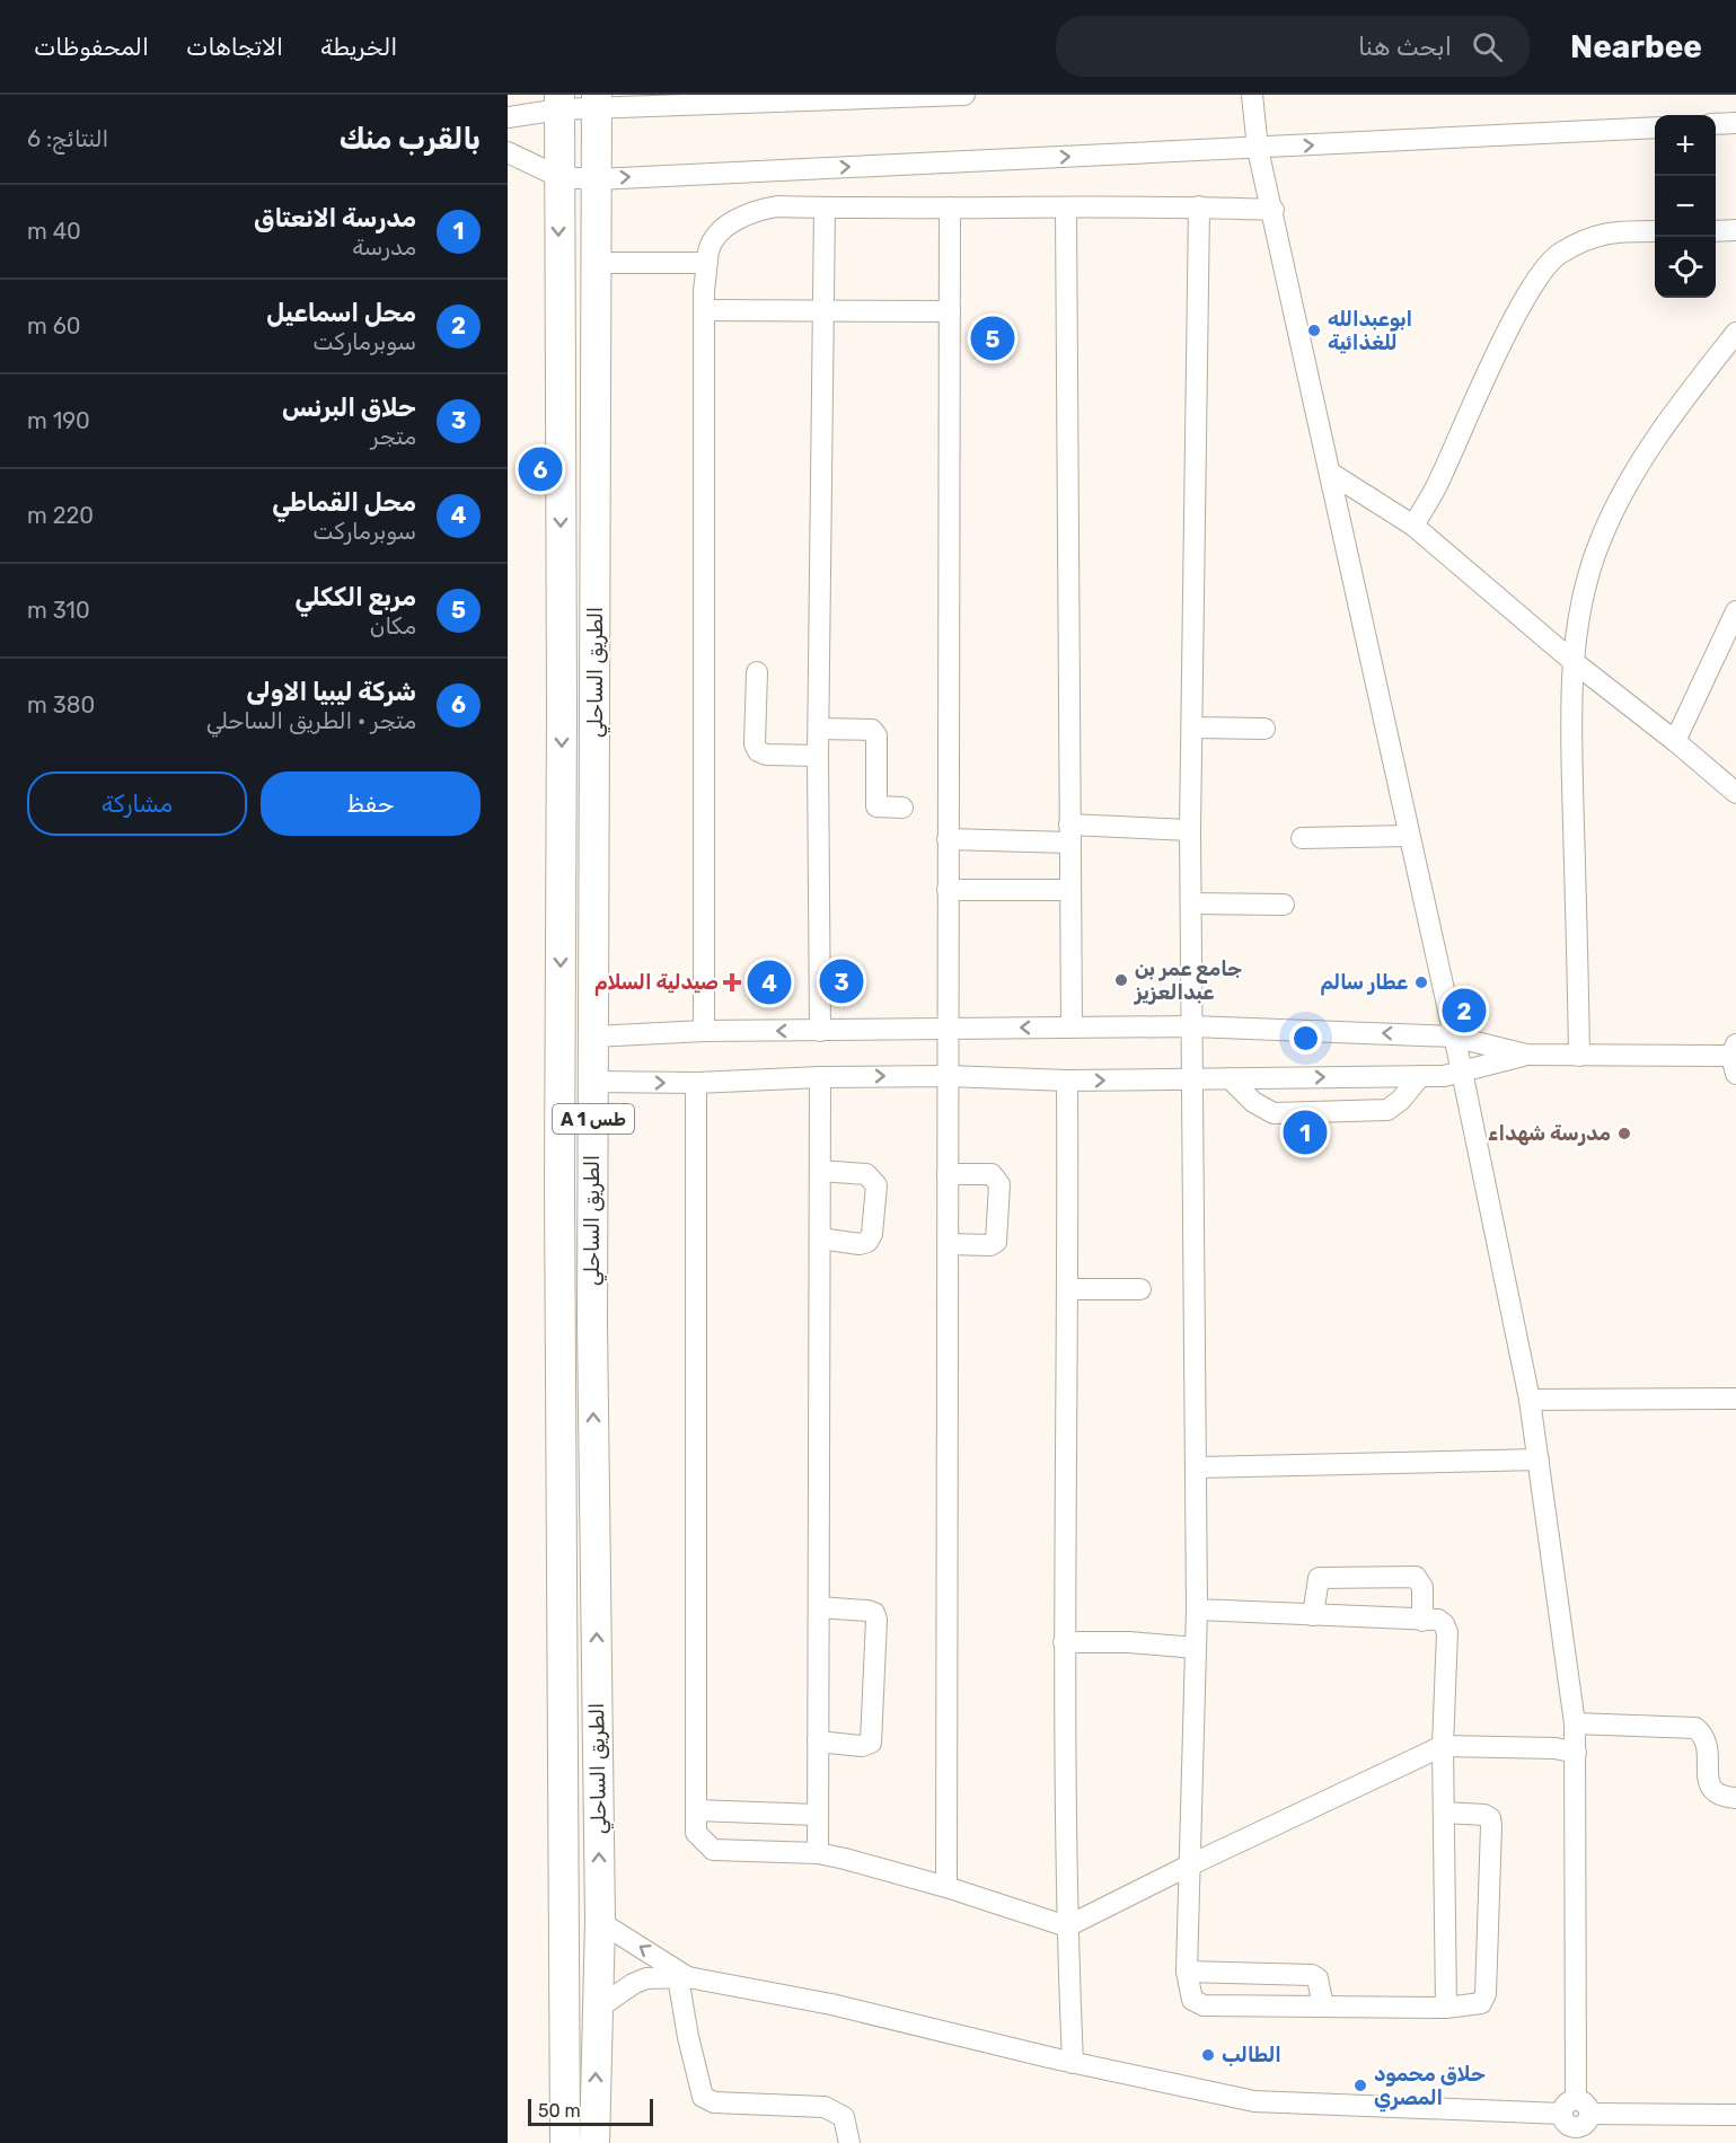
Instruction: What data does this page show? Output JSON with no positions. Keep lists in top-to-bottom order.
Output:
{
  "streets": {
    "highway": ["الطريق الساحلي", "A 1 طس"]
  },
  "places": {
    "other": [
      "ابوعبدالله للغذائية",
      "جامع عمر بن عبدالعزيز",
      "عطار سالم",
      "مدرسة شهداء",
      "الطالب",
      "حلاق محمود المصري"
    ],
    "health": ["صيدلية السلام"]
  },
  "scale_bar": "50 m",
  "page": {
    "header": "Nearbee",
    "search": "ابحث هنا",
    "nav": ["الخريطة", "الاتجاهات", "المحفوظات"],
    "heading": ["بالقرب منك", "النتائج: 6"],
    "map_buttons": ["+", "−"],
    "list": [
      {
        "mark": "1",
        "name": "مدرسة الانعتاق",
        "note": "مدرسة",
        "value": "40 m"
      },
      {
        "mark": "2",
        "name": "محل اسماعيل",
        "note": "سوبرماركت",
        "value": "60 m"
      },
      {
        "mark": "3",
        "name": "حلاق البرنس",
        "note": "متجر",
        "value": "190 m"
      },
      {
        "mark": "4",
        "name": "محل القماطي",
        "note": "سوبرماركت",
        "value": "220 m"
      },
      {
        "mark": "5",
        "name": "مربع الككلي",
        "note": "مكان",
        "value": "310 m"
      },
      {
        "mark": "6",
        "name": "شركة ليبيا الاولى",
        "note": "متجر · الطريق الساحلي",
        "value": "380 m"
      }
    ],
    "pins": [
      "5",
      "6",
      "3",
      "4",
      "2",
      "1"
    ],
    "buttons": ["حفظ", "مشاركة"],
    "scale": "50 m"
  }
}
